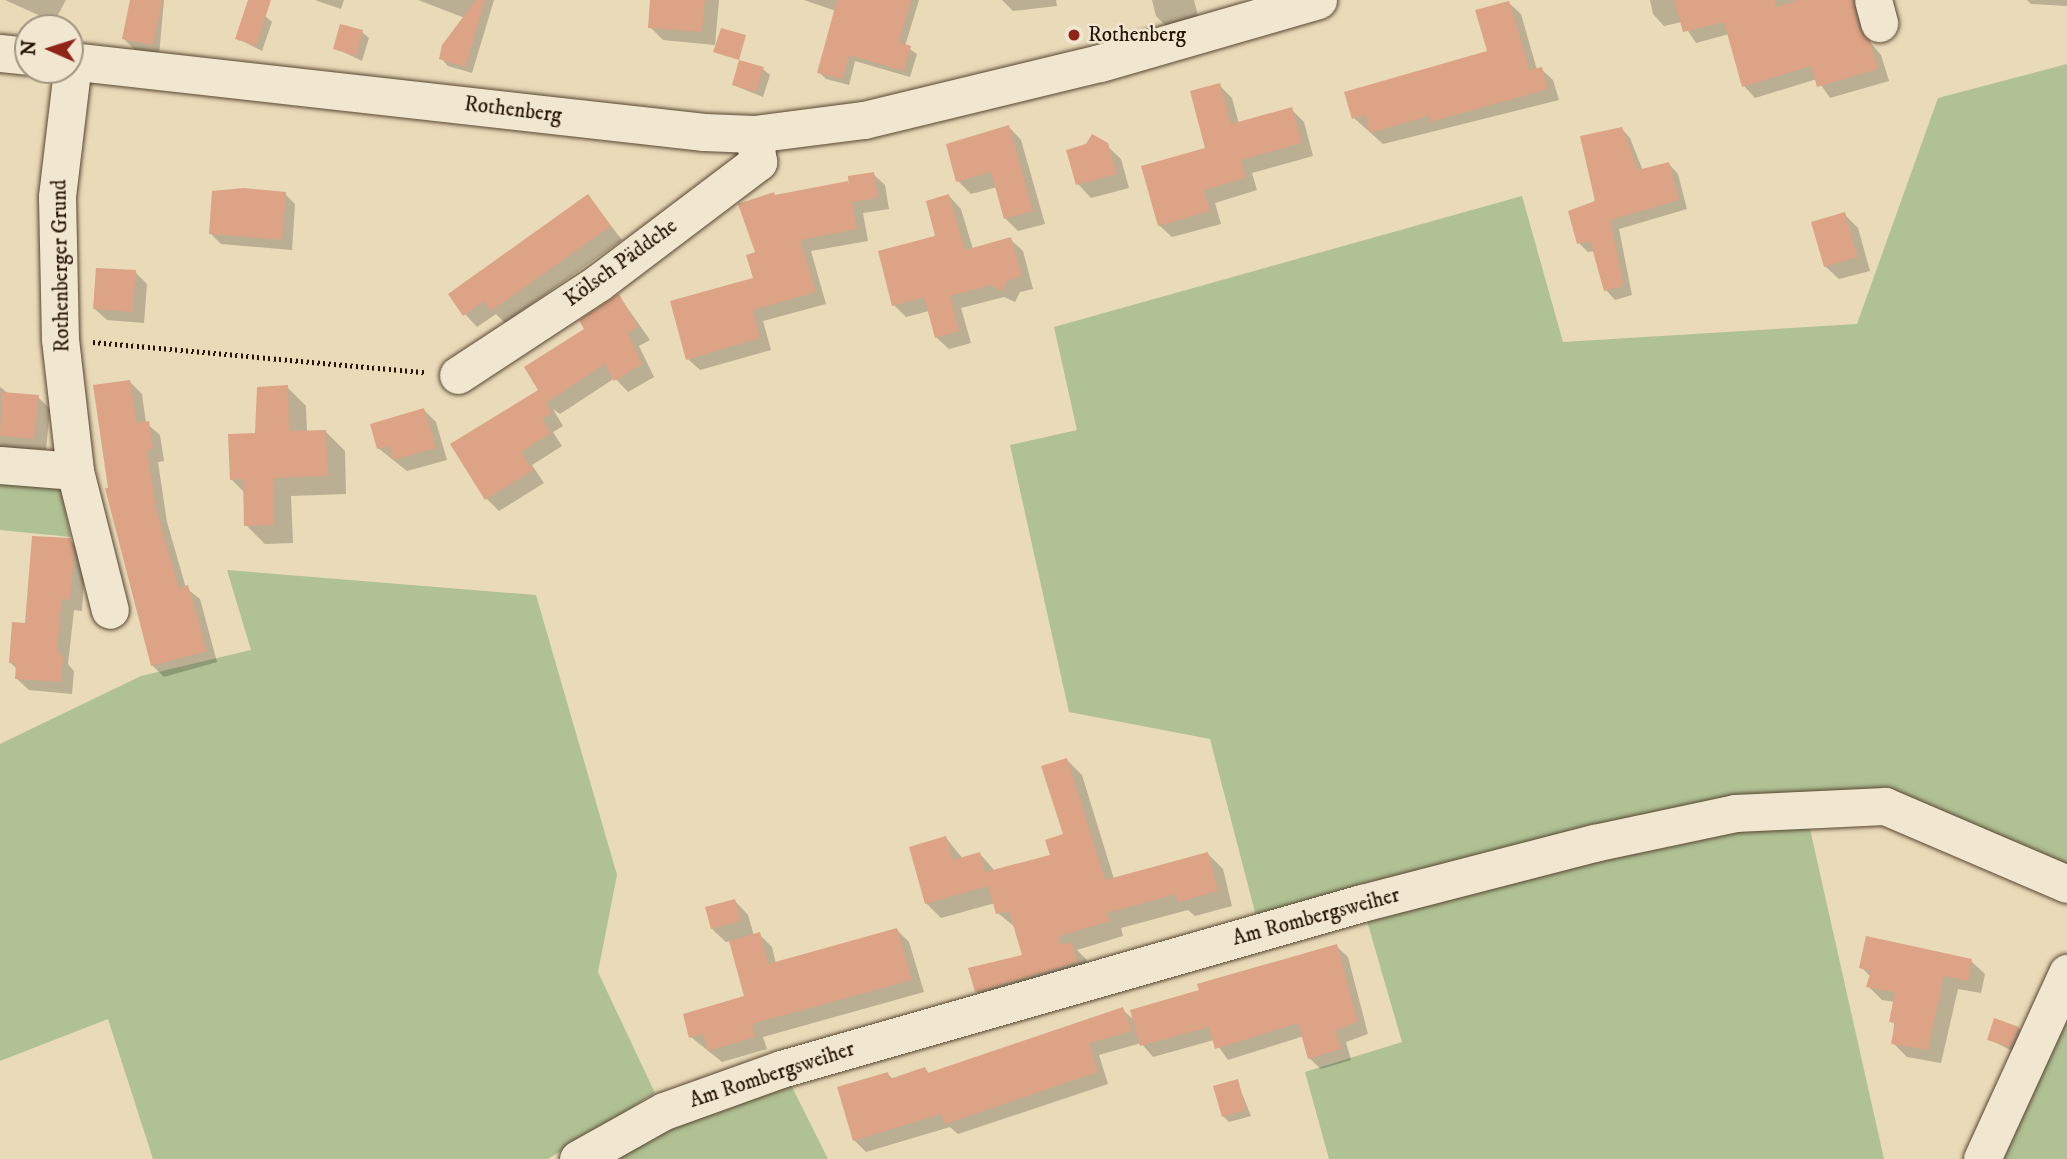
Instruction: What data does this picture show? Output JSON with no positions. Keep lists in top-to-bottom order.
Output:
{
  "streets": {
    "street": [
      "Rothenberg",
      "Kölsch Päddche",
      "Rothenberger Grund",
      "Am Rombergsweiher"
    ]
  },
  "crossings": [
    ["Rothenberg", "Kölsch Päddche"]
  ],
  "places": ["Rothenberg"],
  "north": "left"
}
